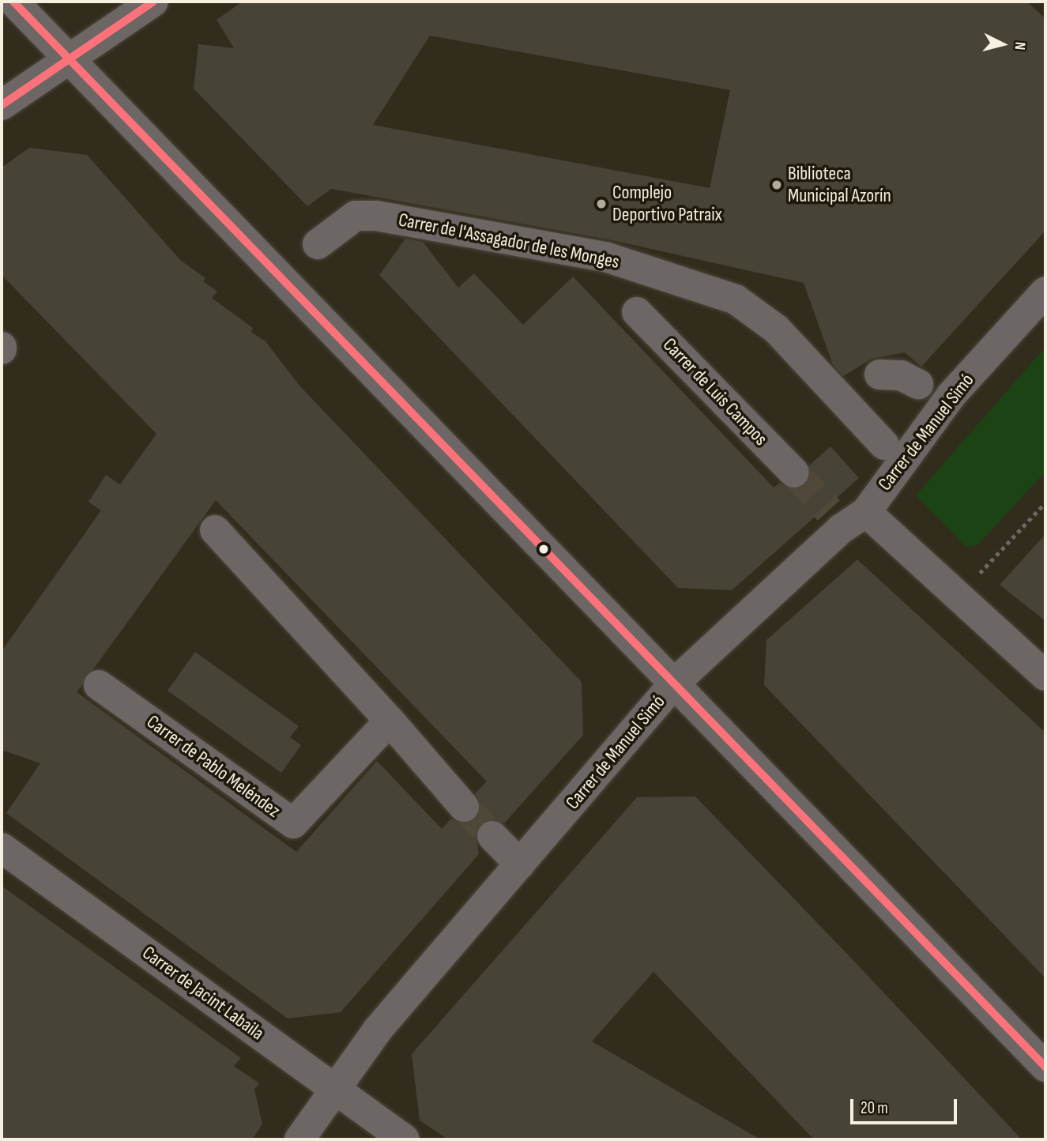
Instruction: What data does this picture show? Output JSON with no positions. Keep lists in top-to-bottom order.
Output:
{
  "streets": {
    "street": [
      "Carrer de l'Assagador de les Monges",
      "Carrer de Luis Campos",
      "Carrer de Manuel Simó",
      "Carrer de Pablo Meléndez",
      "Carrer de Jacint Labaila"
    ]
  },
  "crossings": [
    ["Carrer de Manuel Simó", "Carrer de Jacint Labaila"]
  ],
  "places": ["Biblioteca Municipal Azorín", "Complejo Deportivo Patraix"],
  "scale_bar": "20 m",
  "north": "right"
}
